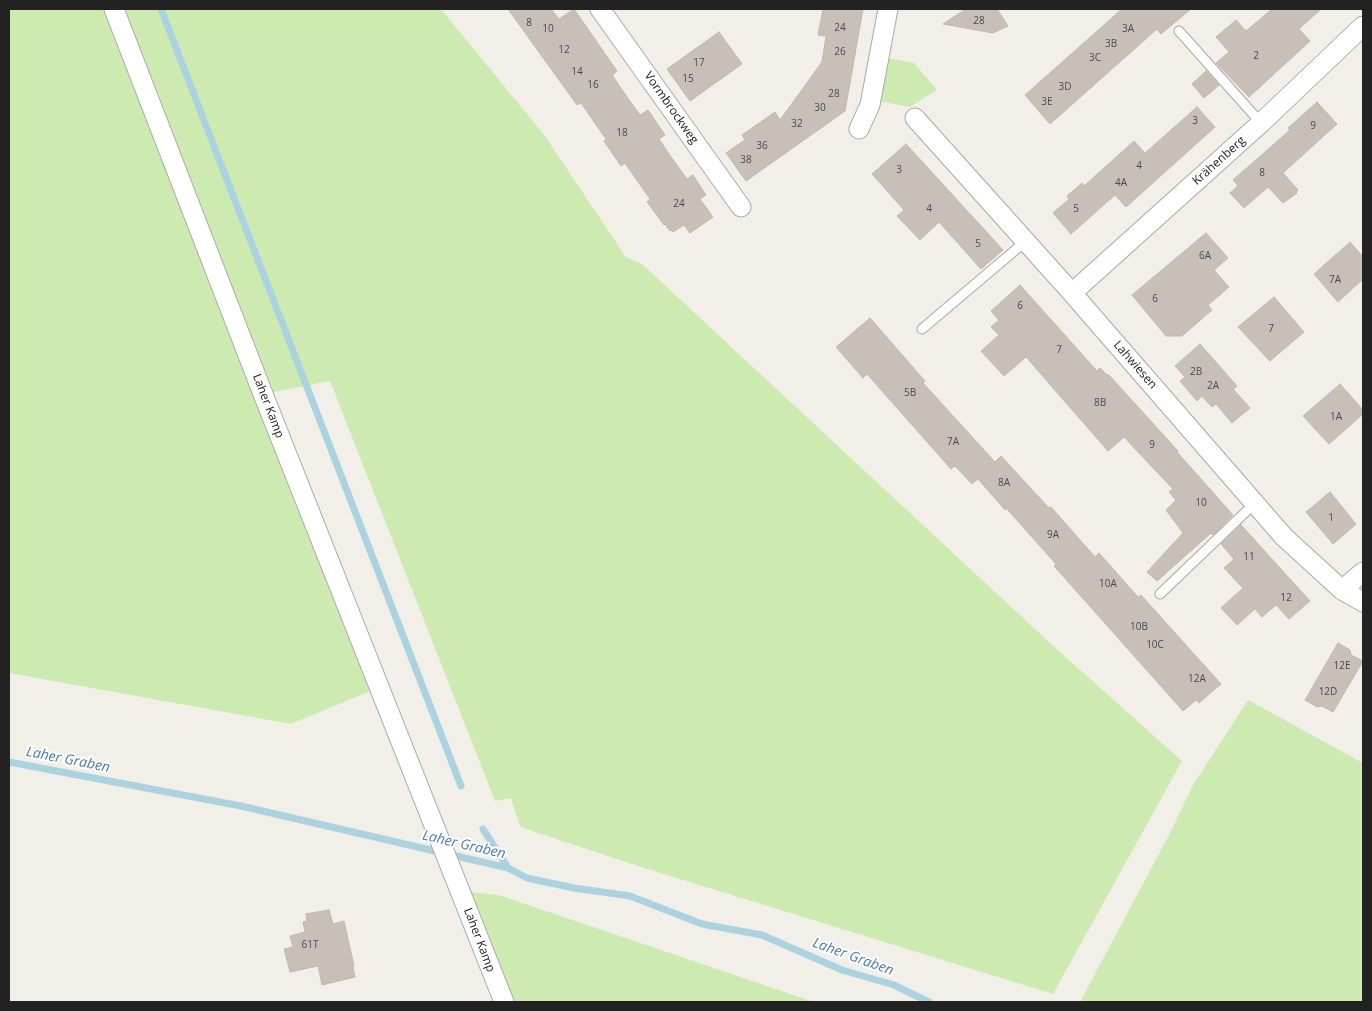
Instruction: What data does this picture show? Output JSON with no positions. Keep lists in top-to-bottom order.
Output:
{
  "streets": {
    "street": [
      "Vormbrockweg",
      "Krähenberg",
      "Lahwiesen",
      "Laher Kamp"
    ]
  },
  "crossings": [
    ["Krähenberg", "Lahwiesen"]
  ],
  "water": ["Laher Graben"],
  "house_numbers": [
    "28",
    "8",
    "24",
    "10",
    "3A",
    "3B",
    "12",
    "26",
    "2",
    "3C",
    "17",
    "14",
    "15",
    "16",
    "3D",
    "28",
    "3E",
    "30",
    "3",
    "32",
    "9",
    "18",
    "36",
    "38",
    "4",
    "3",
    "8",
    "4A",
    "24",
    "4",
    "5",
    "5",
    "6A",
    "7A",
    "6",
    "6",
    "7",
    "7",
    "2B",
    "2A",
    "5B",
    "8B",
    "1A",
    "7A",
    "9",
    "8A",
    "10",
    "1",
    "9A",
    "11",
    "10A",
    "12",
    "10B",
    "10C",
    "12E",
    "12A",
    "12D",
    "61T"
  ]
}
